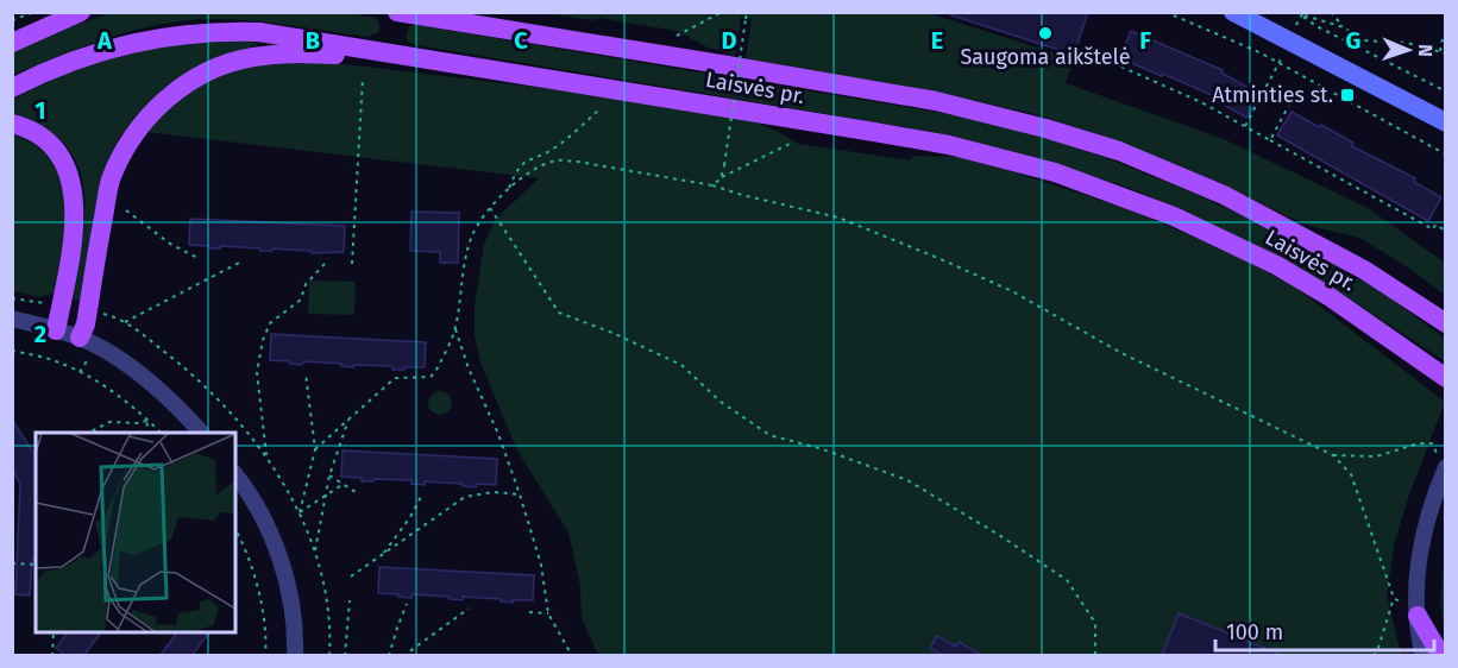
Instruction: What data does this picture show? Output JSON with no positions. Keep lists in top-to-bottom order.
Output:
{
  "streets": {
    "main road": ["Laisvės pr."]
  },
  "places": {
    "other": ["Saugoma aikštelė"],
    "transit": ["Atminties st."]
  },
  "scale_bar": "100 m",
  "north": "right",
  "grid": {
    "columns": [
      "A",
      "B",
      "C",
      "D",
      "E",
      "F",
      "G"
    ],
    "rows": ["1", "2"]
  }
}
